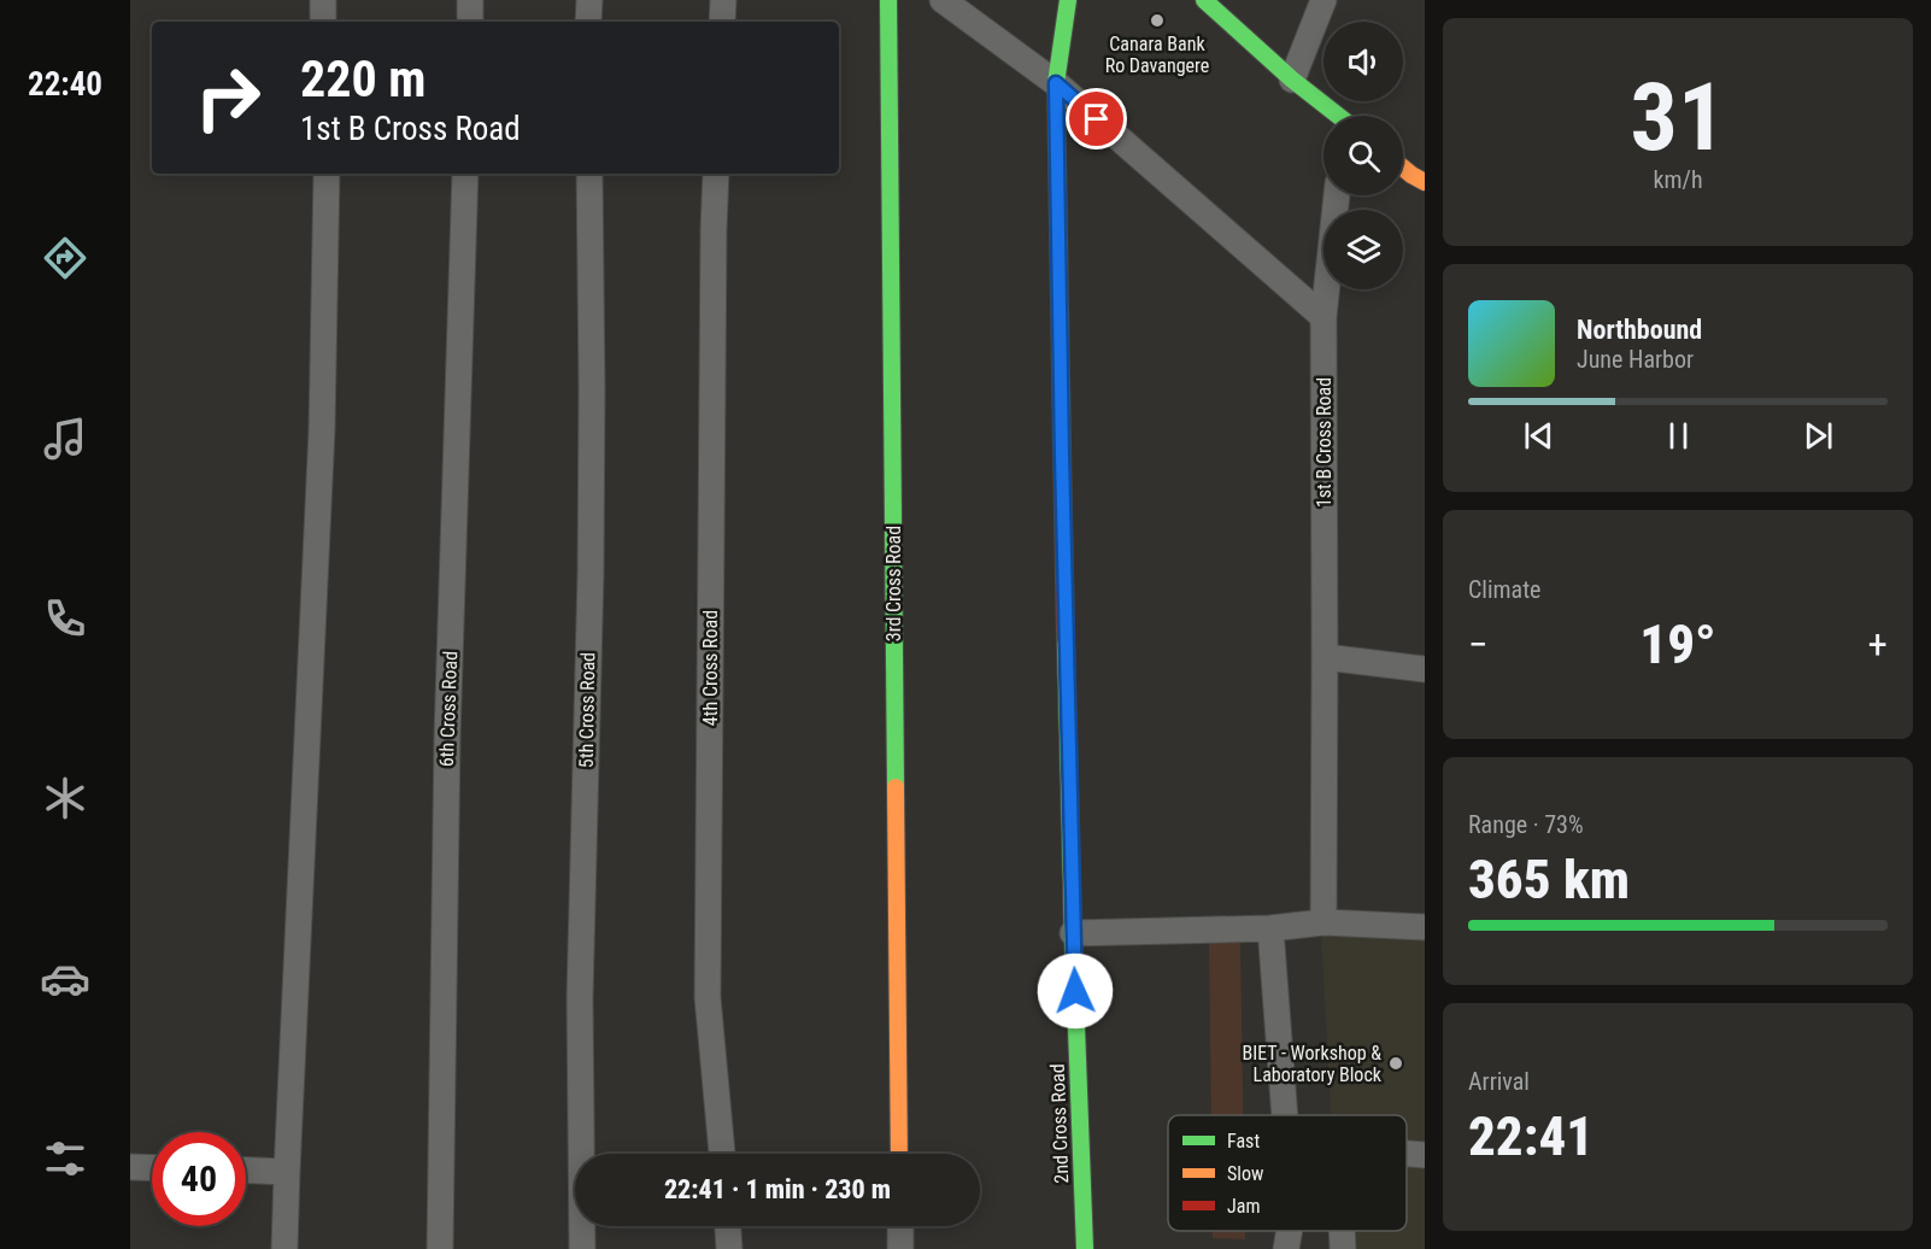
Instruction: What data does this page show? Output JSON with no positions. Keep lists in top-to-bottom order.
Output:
{
  "streets": {
    "street": [
      "1st B Cross Road",
      "3rd Cross Road",
      "4th Cross Road",
      "6th Cross Road",
      "5th Cross Road",
      "2nd Cross Road"
    ]
  },
  "places": ["Canara Bank Ro Davangere", "BIET - Workshop & Laboratory Block"],
  "legend": ["Fast", "Slow", "Jam"],
  "page": {
    "tabs": "22:40",
    "tile": [
      ["31", "km/h"],
      "Climate",
      ["Range · 73%", "365 km"],
      ["Arrival", "22:41"]
    ],
    "turn": ["220 m", "1st B Cross Road"],
    "song": ["Northbound", "June Harbor"],
    "heat": ["−", "19°", "+"],
    "limit": "40",
    "trip": "22:41 · 1 min · 230 m"
  }
}
